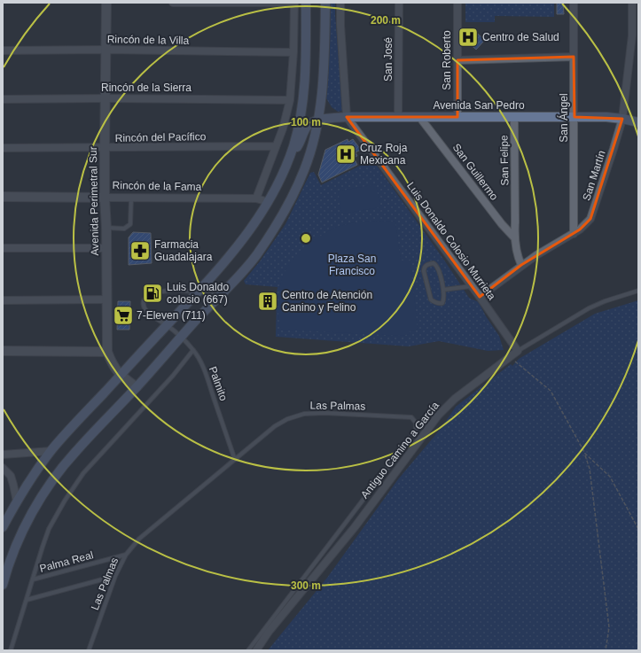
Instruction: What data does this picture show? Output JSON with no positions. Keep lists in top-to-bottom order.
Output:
{
  "streets": {
    "main road": ["Avenida San Pedro"],
    "street": [
      "Rincón de la Villa",
      "San José",
      "San Roberto",
      "Rincón de la Sierra",
      "San Ángel",
      "Rincón del Pacífico",
      "San Felipe",
      "San Guillermo",
      "San Martín",
      "Rincón de la Fama",
      "Avenida Perimetral Sur",
      "Luis Donaldo Colosio Murrieta",
      "Antiguo Camino a García"
    ],
    "lane": ["Palmito", "Las Palmas", "Palma Real"]
  },
  "crossings": [
    ["Rincón de la Villa", "Avenida Perimetral Sur"],
    ["San José", "Avenida San Pedro"],
    ["San Roberto", "Avenida San Pedro"],
    ["Rincón de la Sierra", "Avenida Perimetral Sur"],
    ["Avenida San Pedro", "San Ángel"],
    ["Avenida San Pedro", "San Felipe"],
    ["Avenida San Pedro", "San Guillermo"],
    ["Avenida San Pedro", "San Martín"],
    ["Avenida San Pedro", "Luis Donaldo Colosio Murrieta"],
    ["San Ángel", "San Martín"],
    ["Rincón del Pacífico", "Avenida Perimetral Sur"],
    ["San Felipe", "San Guillermo"],
    ["San Felipe", "San Martín"],
    ["San Martín", "Luis Donaldo Colosio Murrieta"],
    ["Rincón de la Fama", "Avenida Perimetral Sur"],
    ["Luis Donaldo Colosio Murrieta", "Antiguo Camino a García"],
    ["Palmito", "Las Palmas"],
    ["Las Palmas", "Palma Real"]
  ],
  "parks": ["Plaza San Francisco"],
  "places": {
    "hospital": ["Centro de Salud", "Cruz Roja Mexicana"],
    "pharmacy": ["Farmacia Guadalajara"],
    "fuel station": ["Luis Donaldo colosio (667)"],
    "building": ["Centro de Atención Canino y Felino"],
    "supermarket": ["7-Eleven (711)"]
  },
  "rings": ["200 m", "100 m", "300 m"]
}
